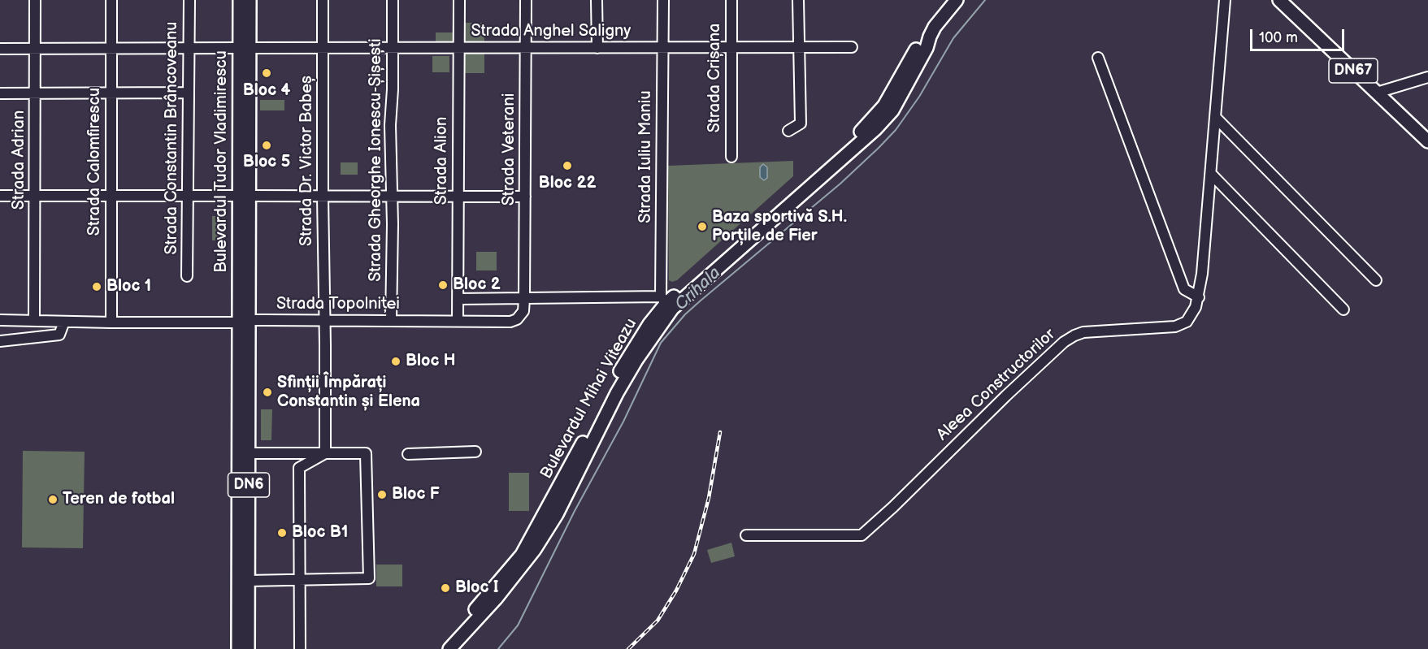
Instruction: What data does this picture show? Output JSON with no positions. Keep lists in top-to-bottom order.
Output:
{
  "streets": {
    "main road": [
      "DN67",
      "Bulevardul Tudor Vladimirescu",
      "Bulevardul Mihai Viteazu",
      "DN6"
    ],
    "street": [
      "Strada Anghel Saligny",
      "Strada Crișana",
      "Strada Constantin Brâncoveanu",
      "Strada Veterani",
      "Strada Iuliu Maniu",
      "Strada Adrian",
      "Strada Gheorghe Ionescu-Șișești",
      "Strada Dr. Victor Babeș",
      "Strada Alion",
      "Strada Calomfirescu",
      "Strada Topolniței",
      "Aleea Constructorilor"
    ]
  },
  "crossings": [
    ["Strada Anghel Saligny", "Strada Crișana"],
    ["Strada Anghel Saligny", "Strada Constantin Brâncoveanu"],
    ["Strada Anghel Saligny", "Strada Veterani"],
    ["Strada Anghel Saligny", "Strada Iuliu Maniu"],
    ["Strada Anghel Saligny", "Strada Adrian"],
    ["Strada Anghel Saligny", "Strada Gheorghe Ionescu-Șișești"],
    ["Strada Anghel Saligny", "Strada Dr. Victor Babeș"],
    ["Strada Anghel Saligny", "Strada Alion"],
    ["Strada Anghel Saligny", "Strada Calomfirescu"],
    ["Strada Anghel Saligny", "Bulevardul Tudor Vladimirescu"],
    ["Strada Veterani", "Strada Topolniței"],
    ["Strada Iuliu Maniu", "Bulevardul Mihai Viteazu"],
    ["Strada Adrian", "Strada Topolniței"],
    ["Strada Gheorghe Ionescu-Șișești", "Strada Topolniței"],
    ["Strada Dr. Victor Babeș", "Strada Topolniței"],
    ["Strada Alion", "Strada Topolniței"],
    ["Strada Calomfirescu", "Strada Topolniței"],
    ["Bulevardul Tudor Vladimirescu", "Strada Topolniței"],
    ["Bulevardul Tudor Vladimirescu", "DN6"],
    ["Strada Topolniței", "DN6"]
  ],
  "water": ["Crihala"],
  "places": [
    "Bloc 4",
    "Bloc 5",
    "Bloc 22",
    "Baza sportivă S.H. Porțile de Fier",
    "Bloc 2",
    "Bloc 1",
    "Bloc H",
    "Sfinții Împărați Constantin și Elena",
    "Bloc F",
    "Teren de fotbal",
    "Bloc B1",
    "Bloc I"
  ],
  "scale_bar": "100 m"
}
